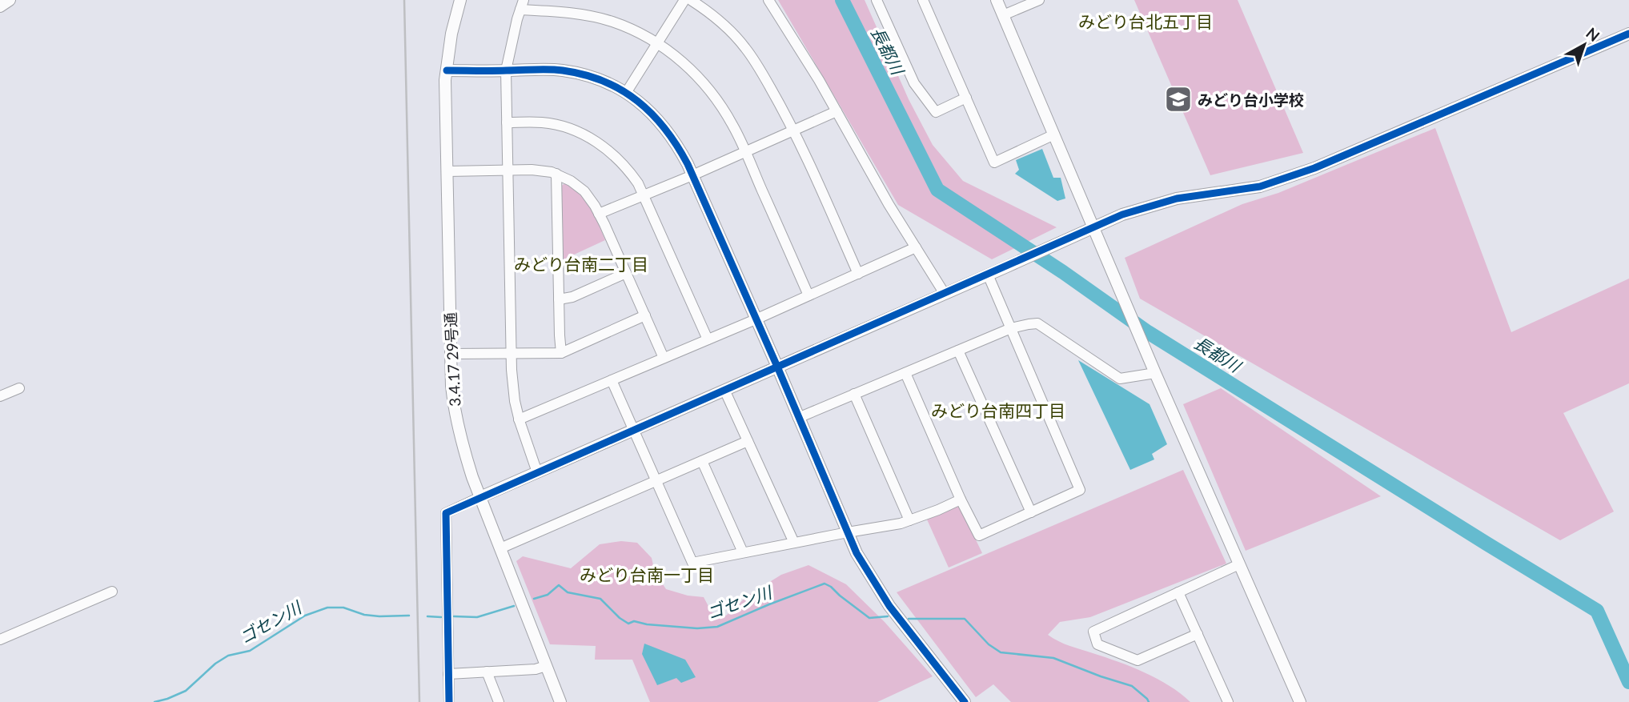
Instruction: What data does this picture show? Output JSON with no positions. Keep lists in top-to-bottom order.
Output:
{
  "streets": {
    "street": ["3.4.17 29号通"]
  },
  "districts": [
    "みどり台北五丁目",
    "みどり台南二丁目",
    "みどり台南四丁目",
    "みどり台南一丁目"
  ],
  "water": ["長都川", "ゴセン川"],
  "places": {
    "school or university": ["みどり台小学校"]
  },
  "north": "top right"
}
